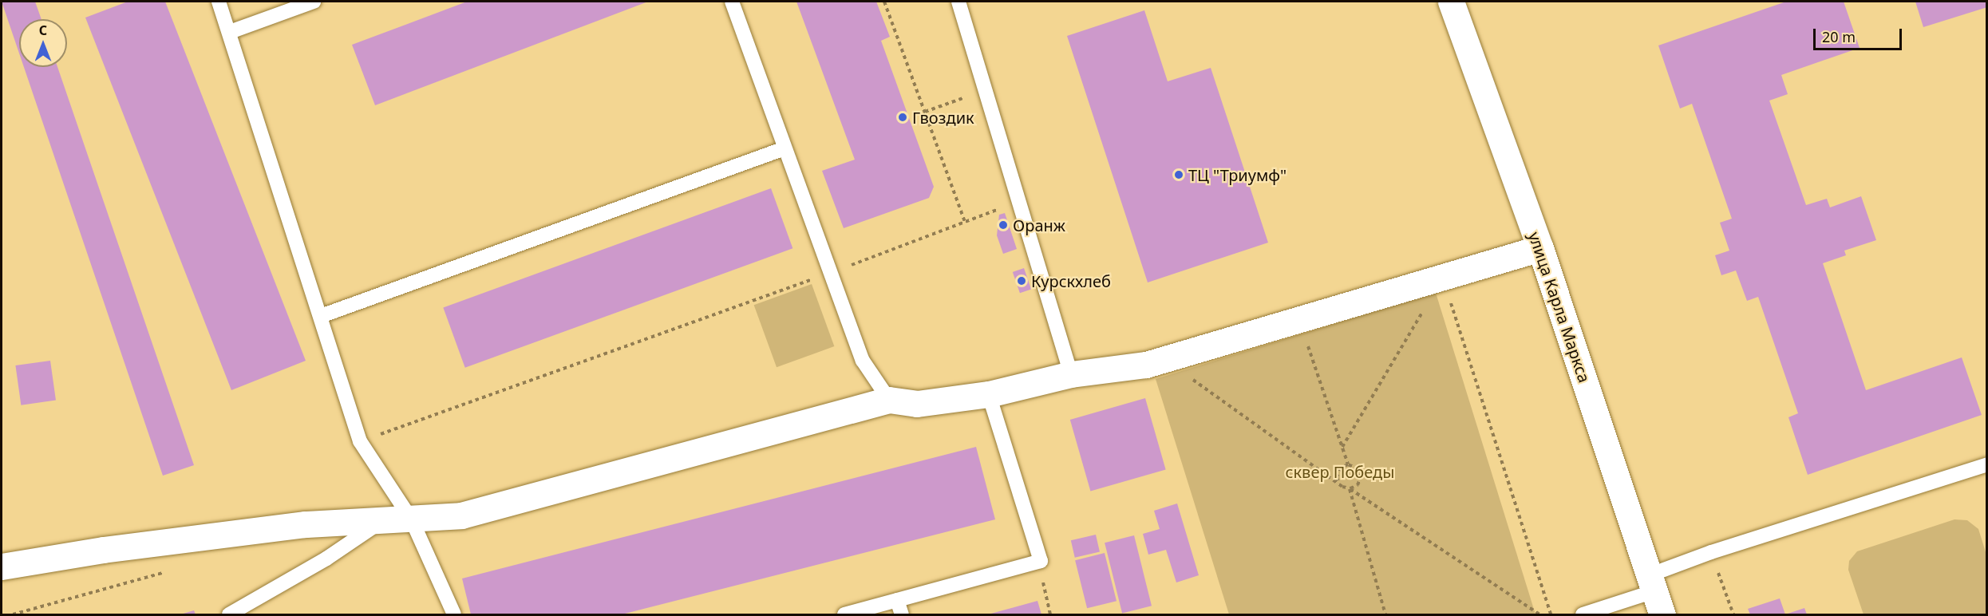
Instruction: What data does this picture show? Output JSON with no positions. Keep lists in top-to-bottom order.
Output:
{
  "streets": {
    "street": ["улица Карла Маркса"]
  },
  "parks": ["сквер Победы"],
  "places": [
    "Гвоздик",
    "ТЦ \"Триумф\"",
    "Оранж",
    "Курскхлеб"
  ],
  "scale_bar": "20 m",
  "north": "top"
}
